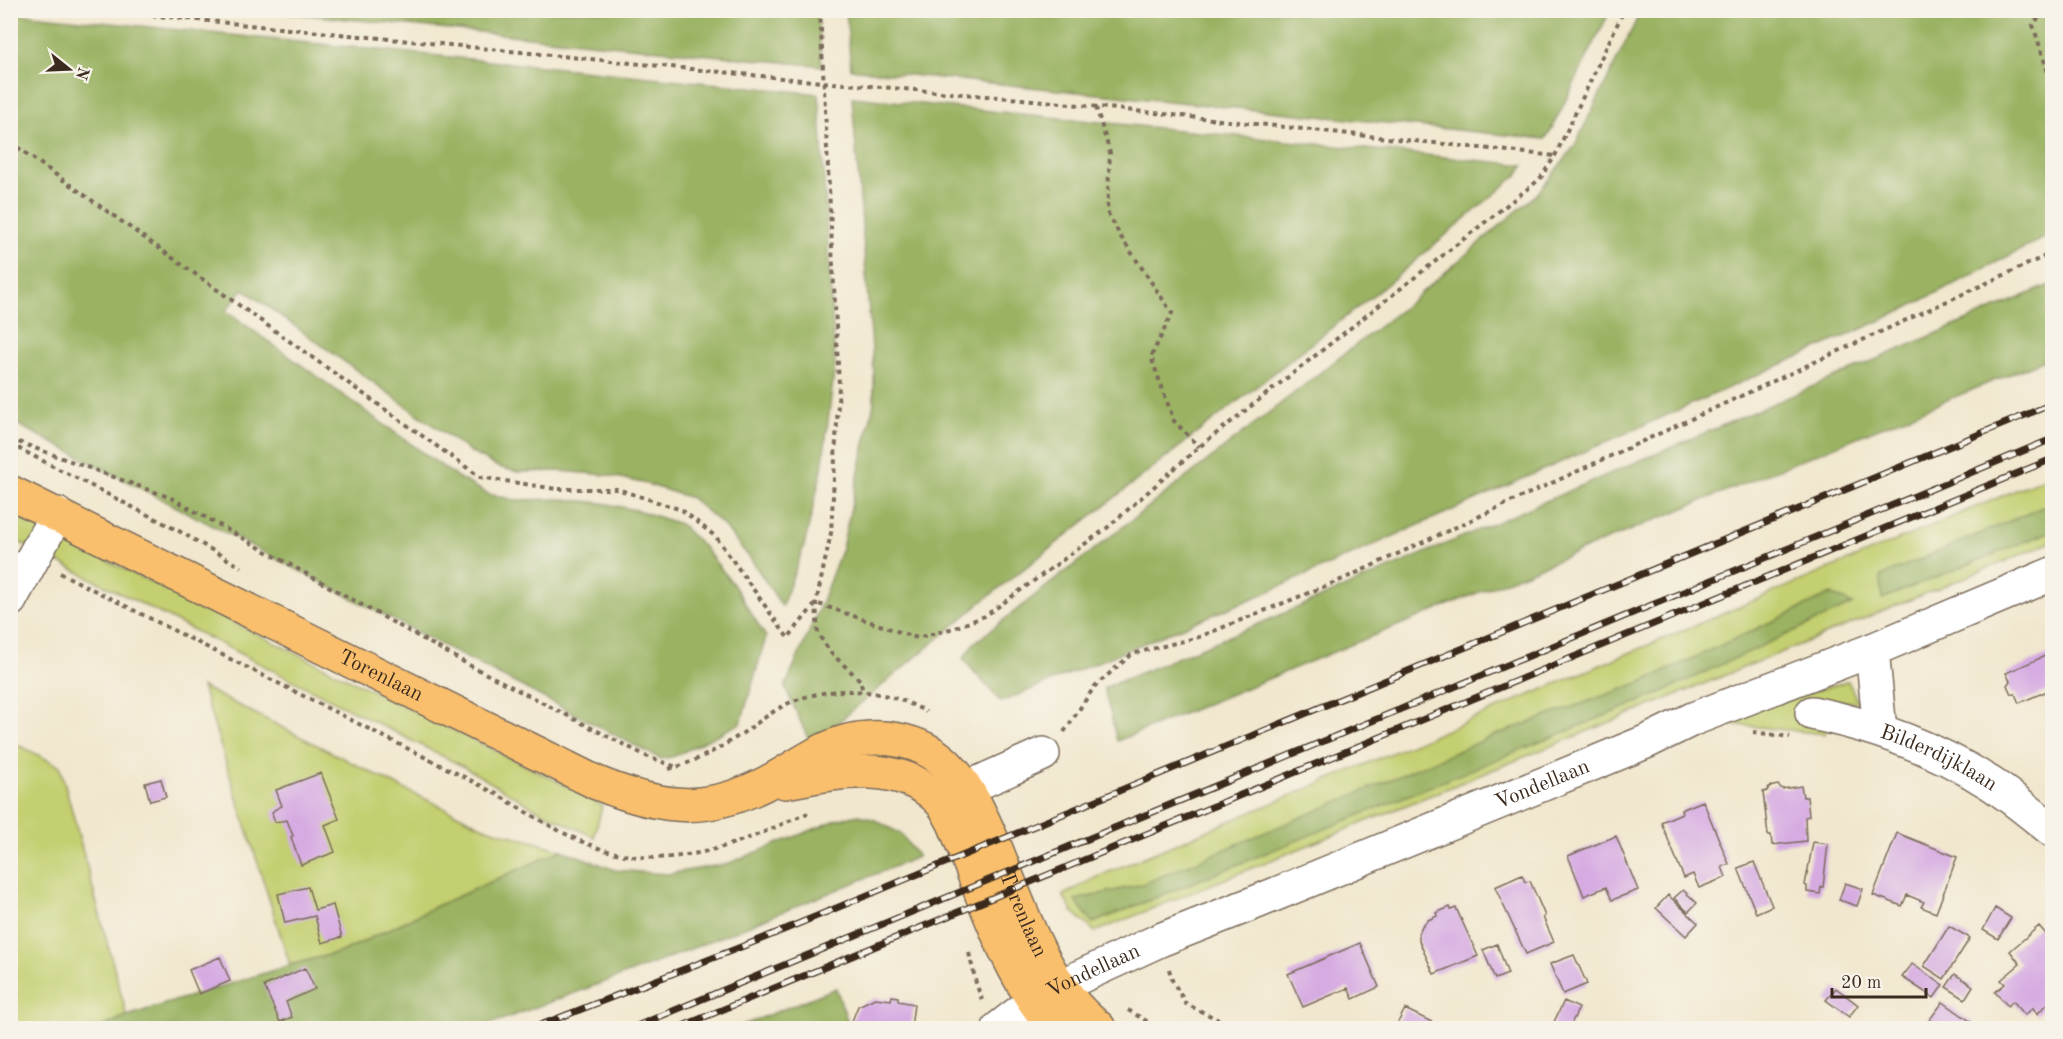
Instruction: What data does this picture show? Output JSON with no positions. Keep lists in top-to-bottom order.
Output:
{
  "streets": {
    "main road": ["Torenlaan"],
    "street": ["Bilderdijklaan", "Vondellaan"]
  },
  "crossings": [
    ["Torenlaan", "Vondellaan"]
  ],
  "scale_bar": "20 m",
  "north": "right"
}
